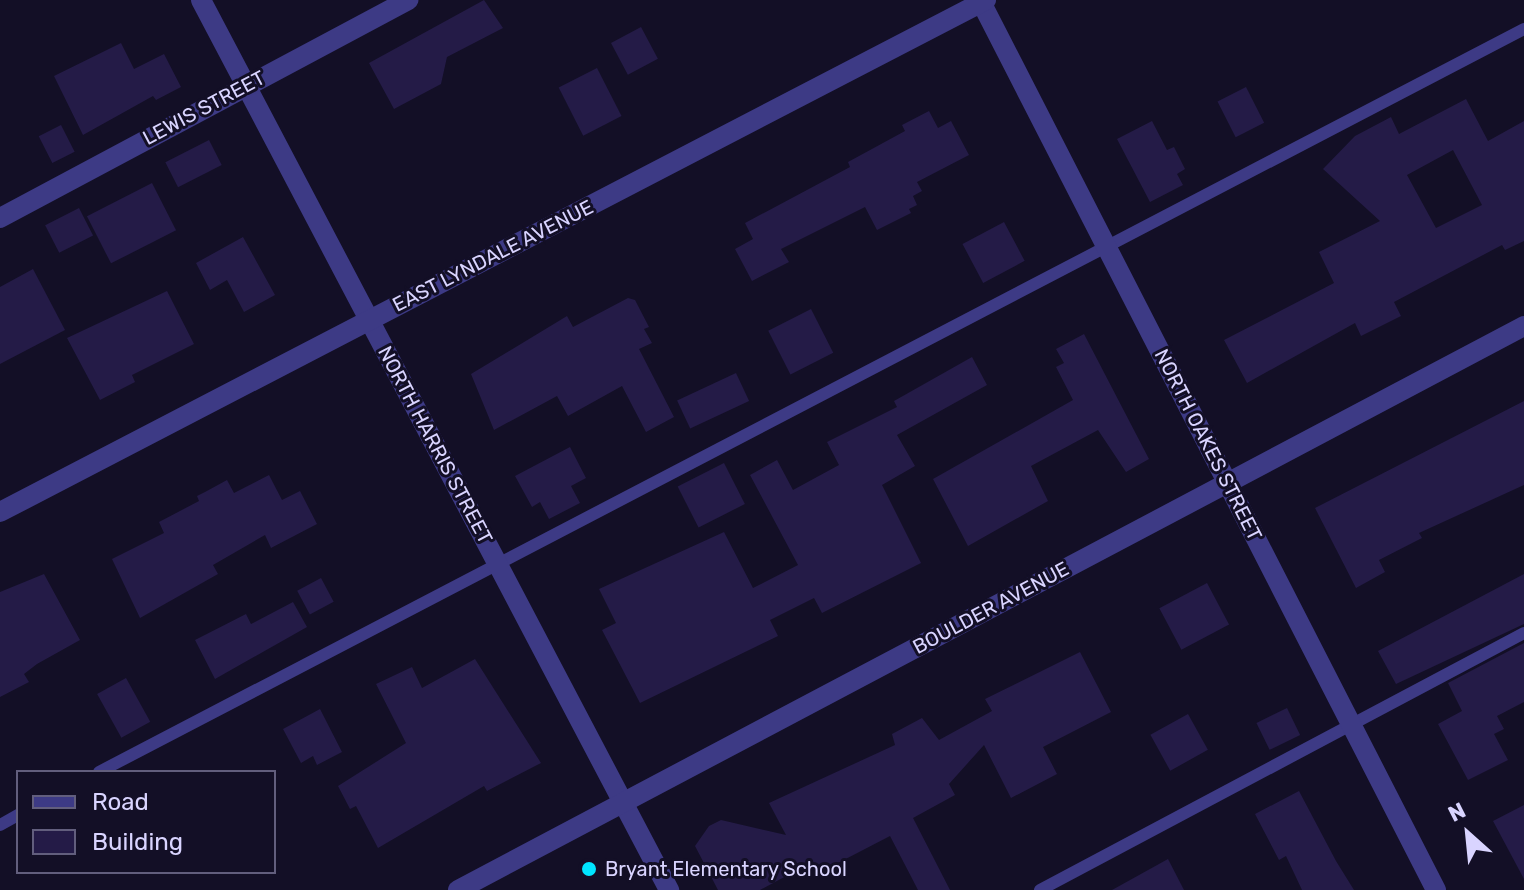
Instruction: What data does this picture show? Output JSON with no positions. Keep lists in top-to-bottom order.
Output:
{
  "streets": {
    "street": [
      "LEWIS STREET",
      "EAST LYNDALE AVENUE",
      "NORTH HARRIS STREET",
      "NORTH OAKES STREET",
      "BOULDER AVENUE"
    ]
  },
  "crossings": [
    ["LEWIS STREET", "NORTH HARRIS STREET"],
    ["EAST LYNDALE AVENUE", "NORTH HARRIS STREET"],
    ["EAST LYNDALE AVENUE", "NORTH OAKES STREET"],
    ["NORTH HARRIS STREET", "BOULDER AVENUE"],
    ["NORTH OAKES STREET", "BOULDER AVENUE"]
  ],
  "places": ["Bryant Elementary School"],
  "legend": ["Road", "Building"],
  "north": "top left"
}
